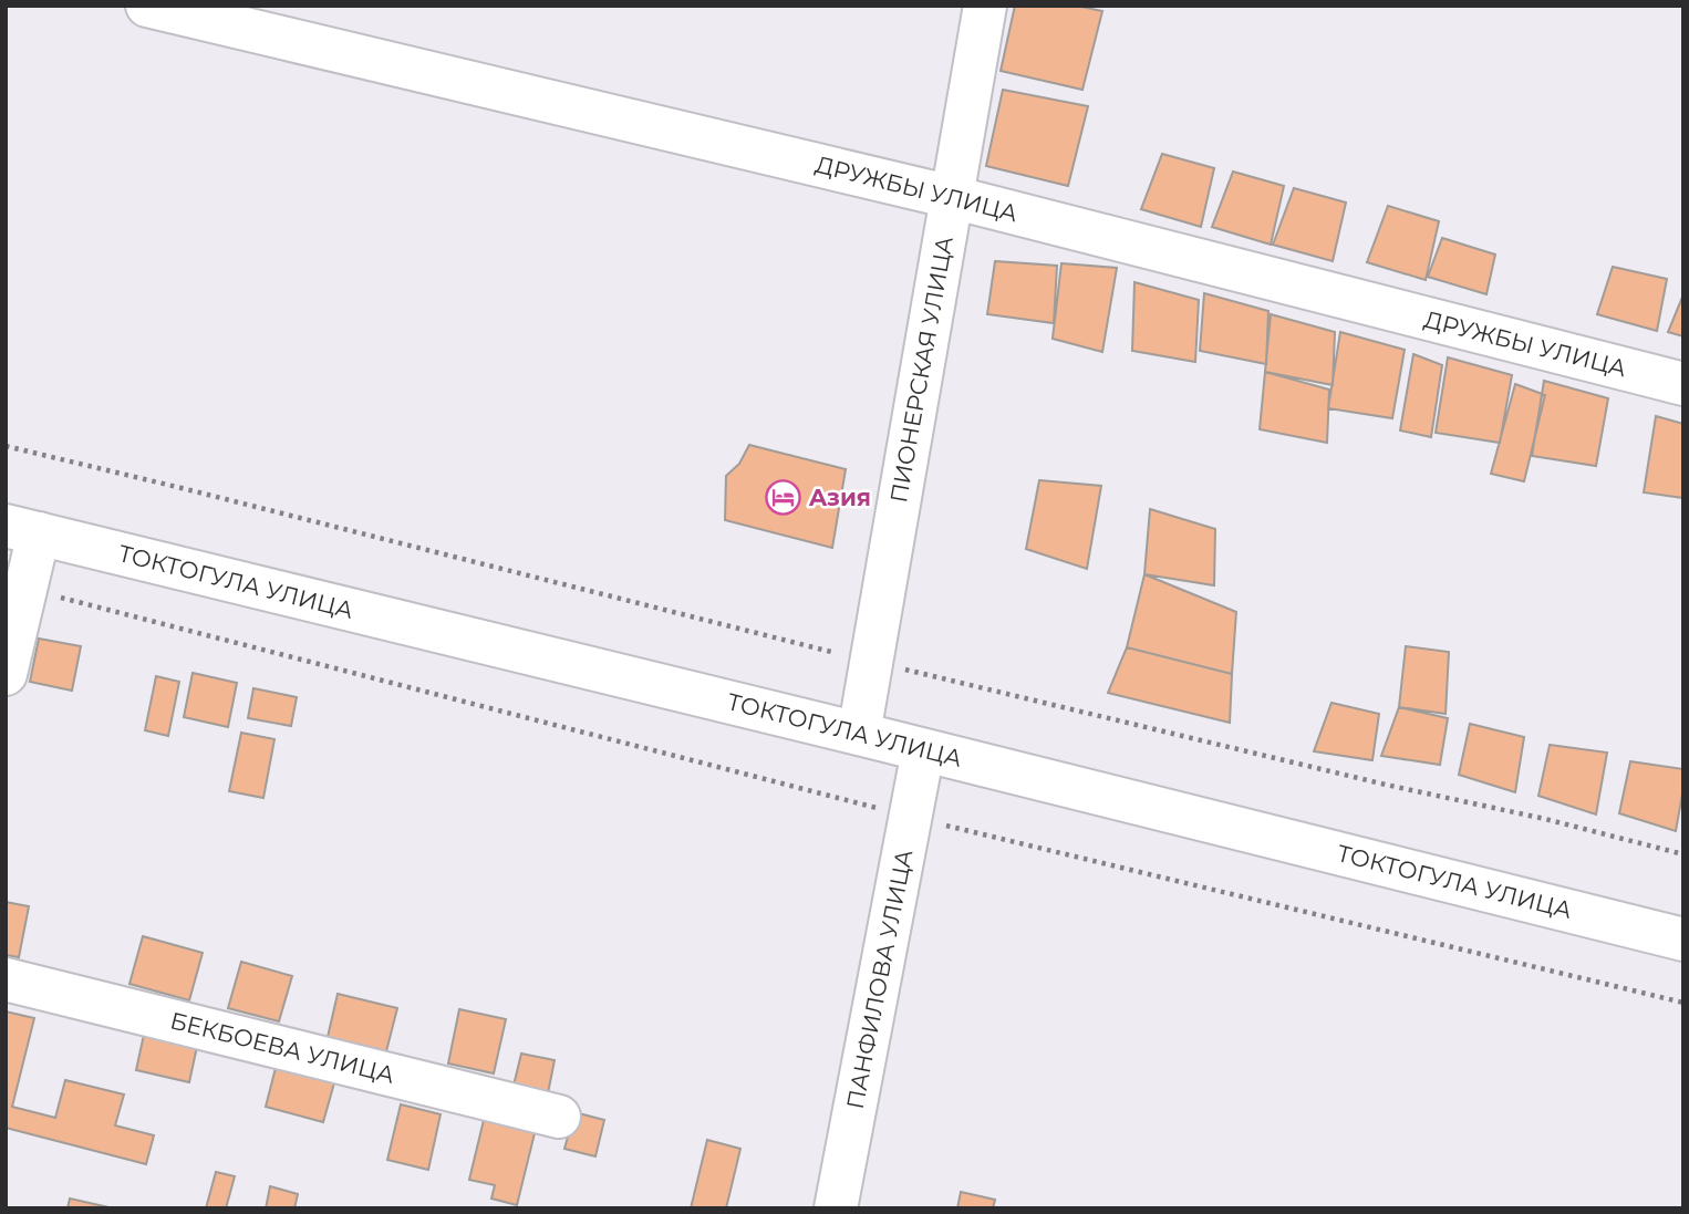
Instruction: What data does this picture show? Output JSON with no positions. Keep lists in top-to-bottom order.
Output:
{
  "streets": {
    "main road": [
      "ДРУЖБЫ УЛИЦА",
      "ПИОНЕРСКАЯ УЛИЦА",
      "ТОКТОГУЛА УЛИЦА",
      "ПАНФИЛОВА УЛИЦА",
      "БЕКБОЕВА УЛИЦА"
    ]
  },
  "crossings": [
    ["ДРУЖБЫ УЛИЦА", "ПИОНЕРСКАЯ УЛИЦА"],
    ["ПИОНЕРСКАЯ УЛИЦА", "ТОКТОГУЛА УЛИЦА"],
    ["ТОКТОГУЛА УЛИЦА", "ПАНФИЛОВА УЛИЦА"]
  ],
  "places": {
    "hotel": ["Aзия"]
  }
}
